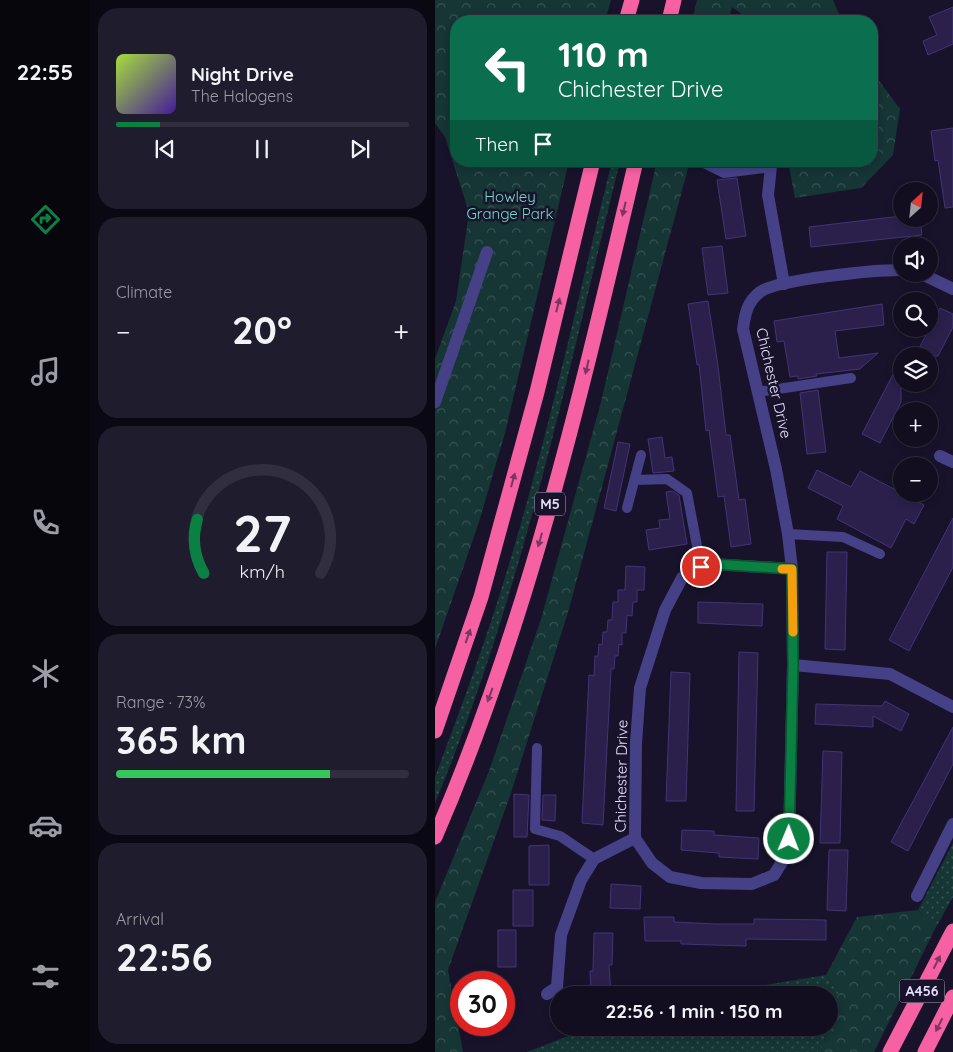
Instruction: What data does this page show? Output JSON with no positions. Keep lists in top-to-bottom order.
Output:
{
  "streets": {
    "highway": ["M5", "A456"],
    "street": ["Chichester Drive"]
  },
  "parks": ["Howley Grange Park"],
  "north": "top right",
  "page": {
    "tabs": "22:55",
    "turn": ["110 m", "Chichester Drive"],
    "song": ["Night Drive", "The Halogens"],
    "then": "Then",
    "map_buttons": ["+", "−"],
    "tile": [
      "Climate",
      ["Range · 73%", "365 km"],
      ["Arrival", "22:56"]
    ],
    "heat": ["−", "20°", "+"],
    "limit": "30",
    "trip": "22:56 · 1 min · 150 m",
    "gauge": ["27", "km/h"]
  }
}
